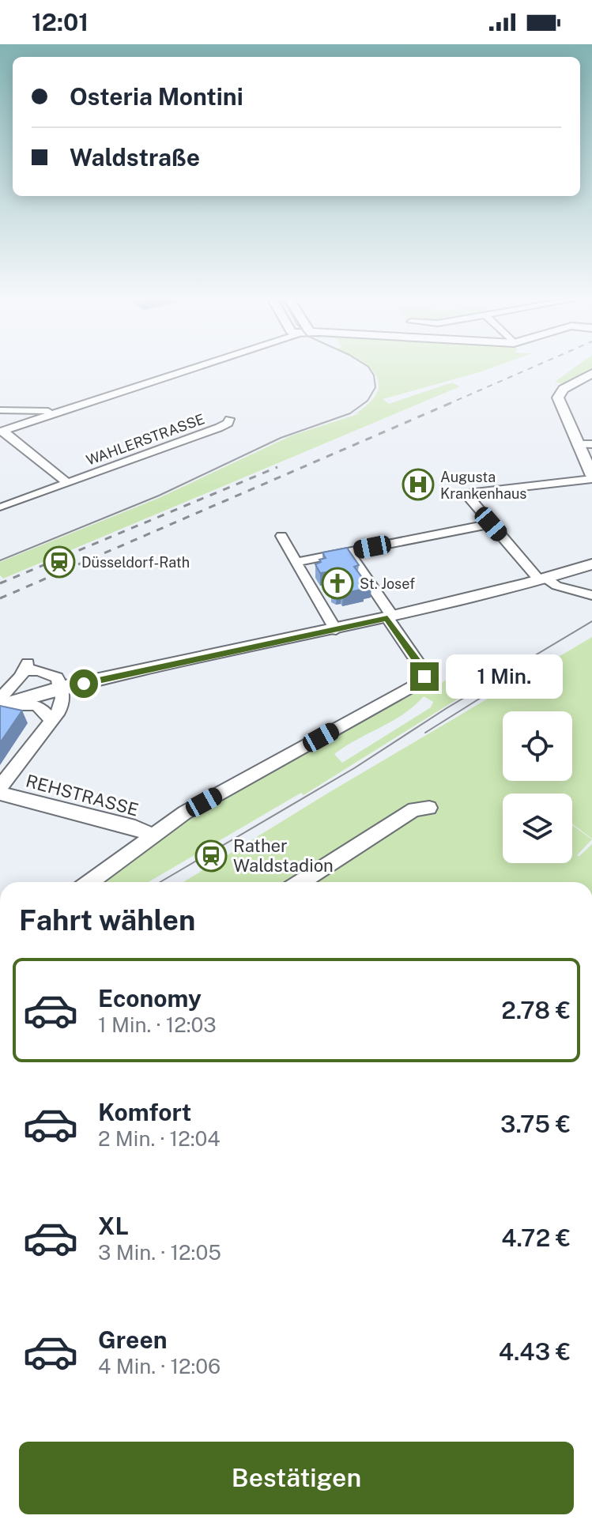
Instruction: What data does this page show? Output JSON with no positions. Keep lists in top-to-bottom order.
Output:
{
  "streets": {
    "street": ["WAHLERSTRASSE", "REHSTRASSE"]
  },
  "places": {
    "hospital": ["Augusta Krankenhaus"],
    "station": ["Düsseldorf-Rath", "Rather Waldstadion"],
    "church": ["St. Josef"]
  },
  "page": {
    "status": "12:01",
    "banner": ["Osteria Montini", "Waldstraße"],
    "bubble": "1 Min.",
    "heading": "Fahrt wählen",
    "list": [
      {
        "name": "Economy",
        "note": "1 Min. · 12:03",
        "value": "2.78 €"
      },
      {
        "name": "Komfort",
        "note": "2 Min. · 12:04",
        "value": "3.75 €"
      },
      {
        "name": "XL",
        "note": "3 Min. · 12:05",
        "value": "4.72 €"
      },
      {
        "name": "Green",
        "note": "4 Min. · 12:06",
        "value": "4.43 €"
      }
    ],
    "buttons": "Bestätigen"
  }
}
